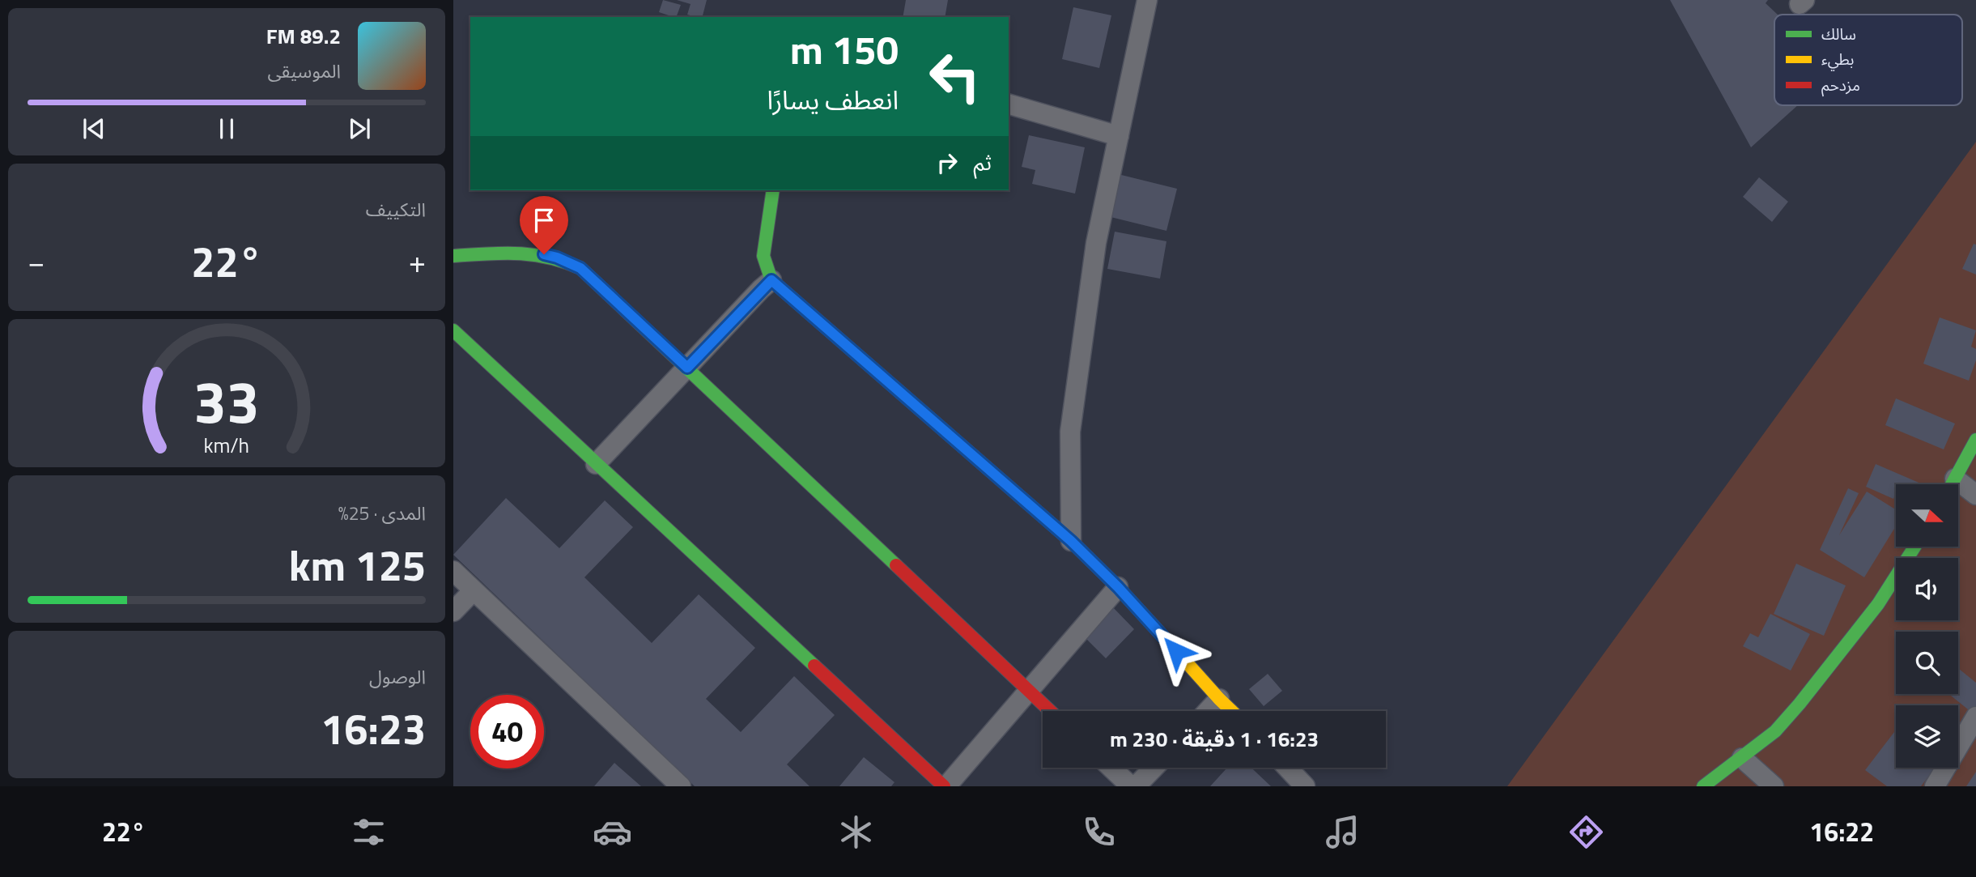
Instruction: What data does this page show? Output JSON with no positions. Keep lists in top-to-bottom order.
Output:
{
  "legend": ["سالك", "بطيء", "مزدحم"],
  "north": "right",
  "page": {
    "turn": ["150 m", "انعطف يسارًا"],
    "song": ["89.2 FM", "الموسيقى"],
    "then": "ثم",
    "tile": [
      "التكييف",
      ["المدى · 25%", "125 km"],
      ["الوصول", "16:23"]
    ],
    "heat": ["−", "22°", "+"],
    "limit": "40",
    "trip": "16:23 · 1 دقيقة · 230 m",
    "tabs": ["16:22", "22°"],
    "gauge": ["33", "km/h"]
  }
}
